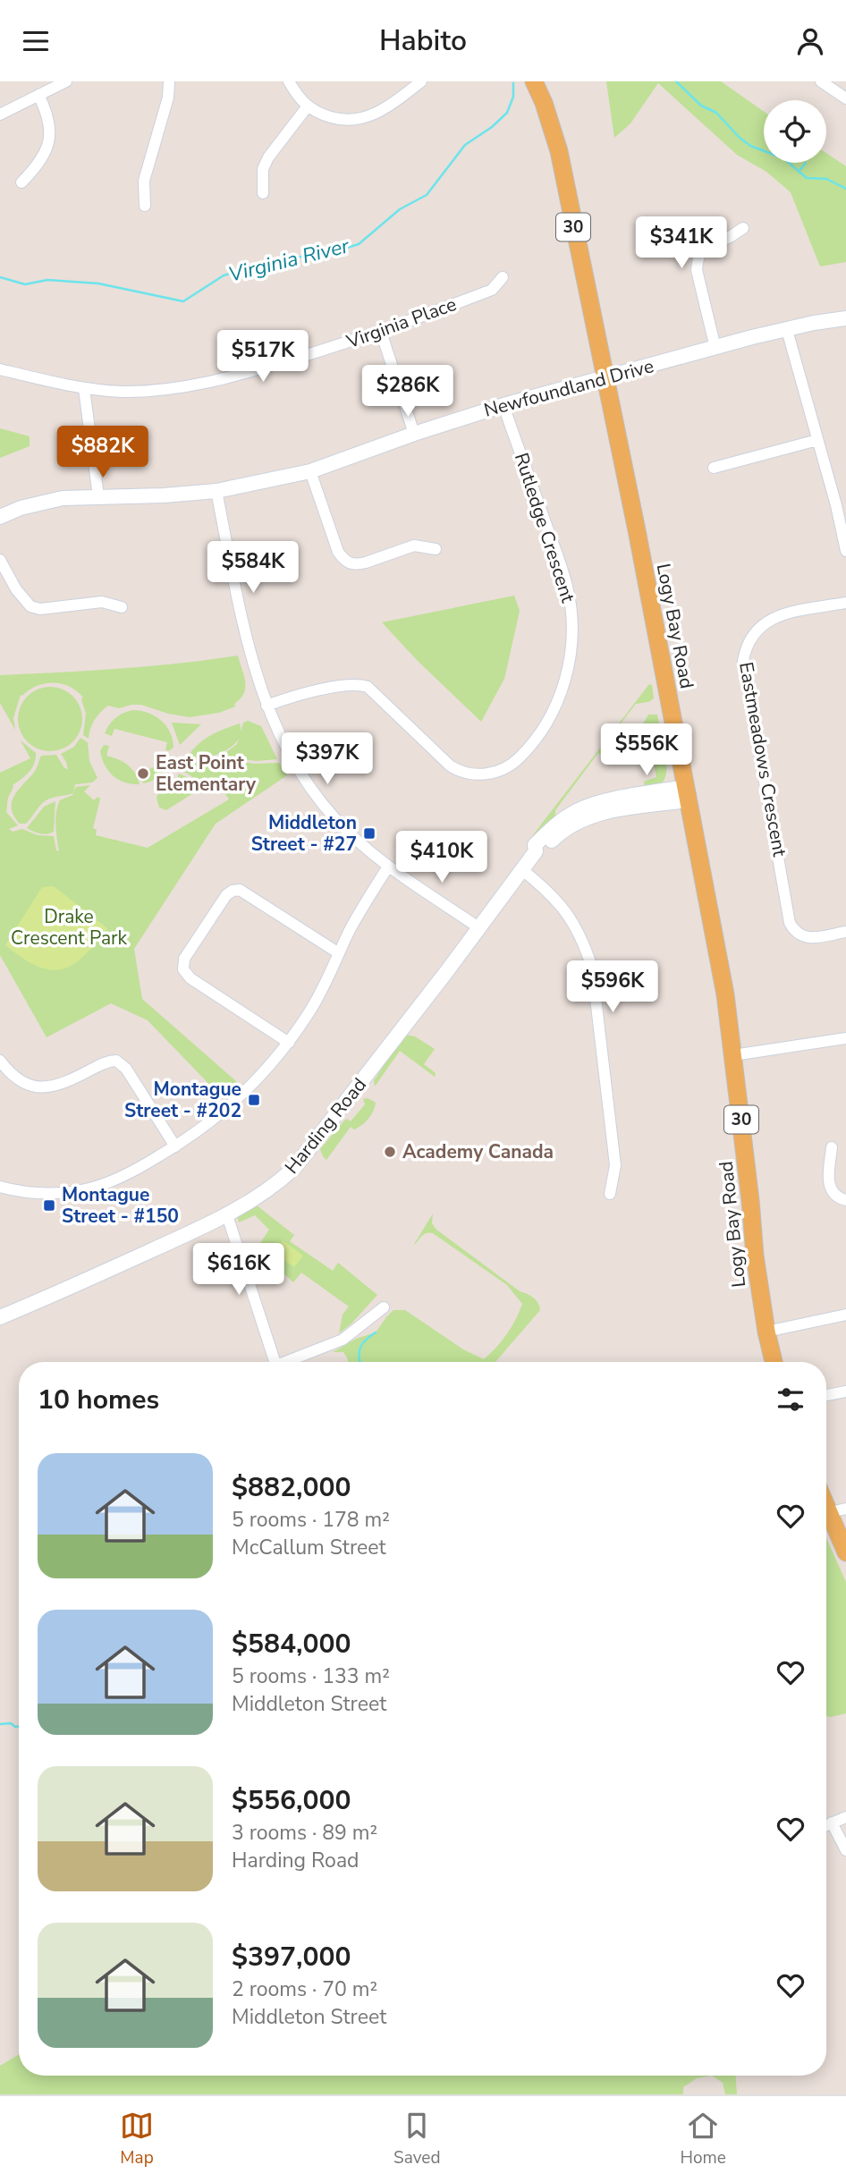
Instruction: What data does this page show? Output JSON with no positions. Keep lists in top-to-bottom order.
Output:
{
  "streets": {
    "main road": ["30", "Logy Bay Road"],
    "street": [
      "Virginia Place",
      "Newfoundland Drive",
      "Rutledge Crescent",
      "Eastmeadows Crescent",
      "Harding Road"
    ]
  },
  "crossings": [
    ["Newfoundland Drive", "Rutledge Crescent"],
    ["Newfoundland Drive", "Logy Bay Road"],
    ["Logy Bay Road", "Harding Road"]
  ],
  "water": ["Virginia River"],
  "parks": ["Drake Crescent Park"],
  "places": {
    "other": ["East Point Elementary", "Academy Canada"],
    "transit": ["Middleton Street - #27", "Montague Street - #202", "Montague Street - #150"]
  },
  "page": {
    "header": "Habito",
    "price": [
      "$341K",
      "$517K",
      "$286K",
      "$882K",
      "$584K",
      "$556K",
      "$397K",
      "$410K",
      "$596K",
      "$616K"
    ],
    "heading": "10 homes",
    "list": [
      {
        "name": "$882,000",
        "note": "5 rooms · 178 m² · McCallum Street"
      },
      {
        "name": "$584,000",
        "note": "5 rooms · 133 m² · Middleton Street"
      },
      {
        "name": "$556,000",
        "note": "3 rooms · 89 m² · Harding Road"
      },
      {
        "name": "$397,000",
        "note": "2 rooms · 70 m² · Middleton Street"
      }
    ],
    "tabs": ["Map", "Saved", "Home"]
  }
}
